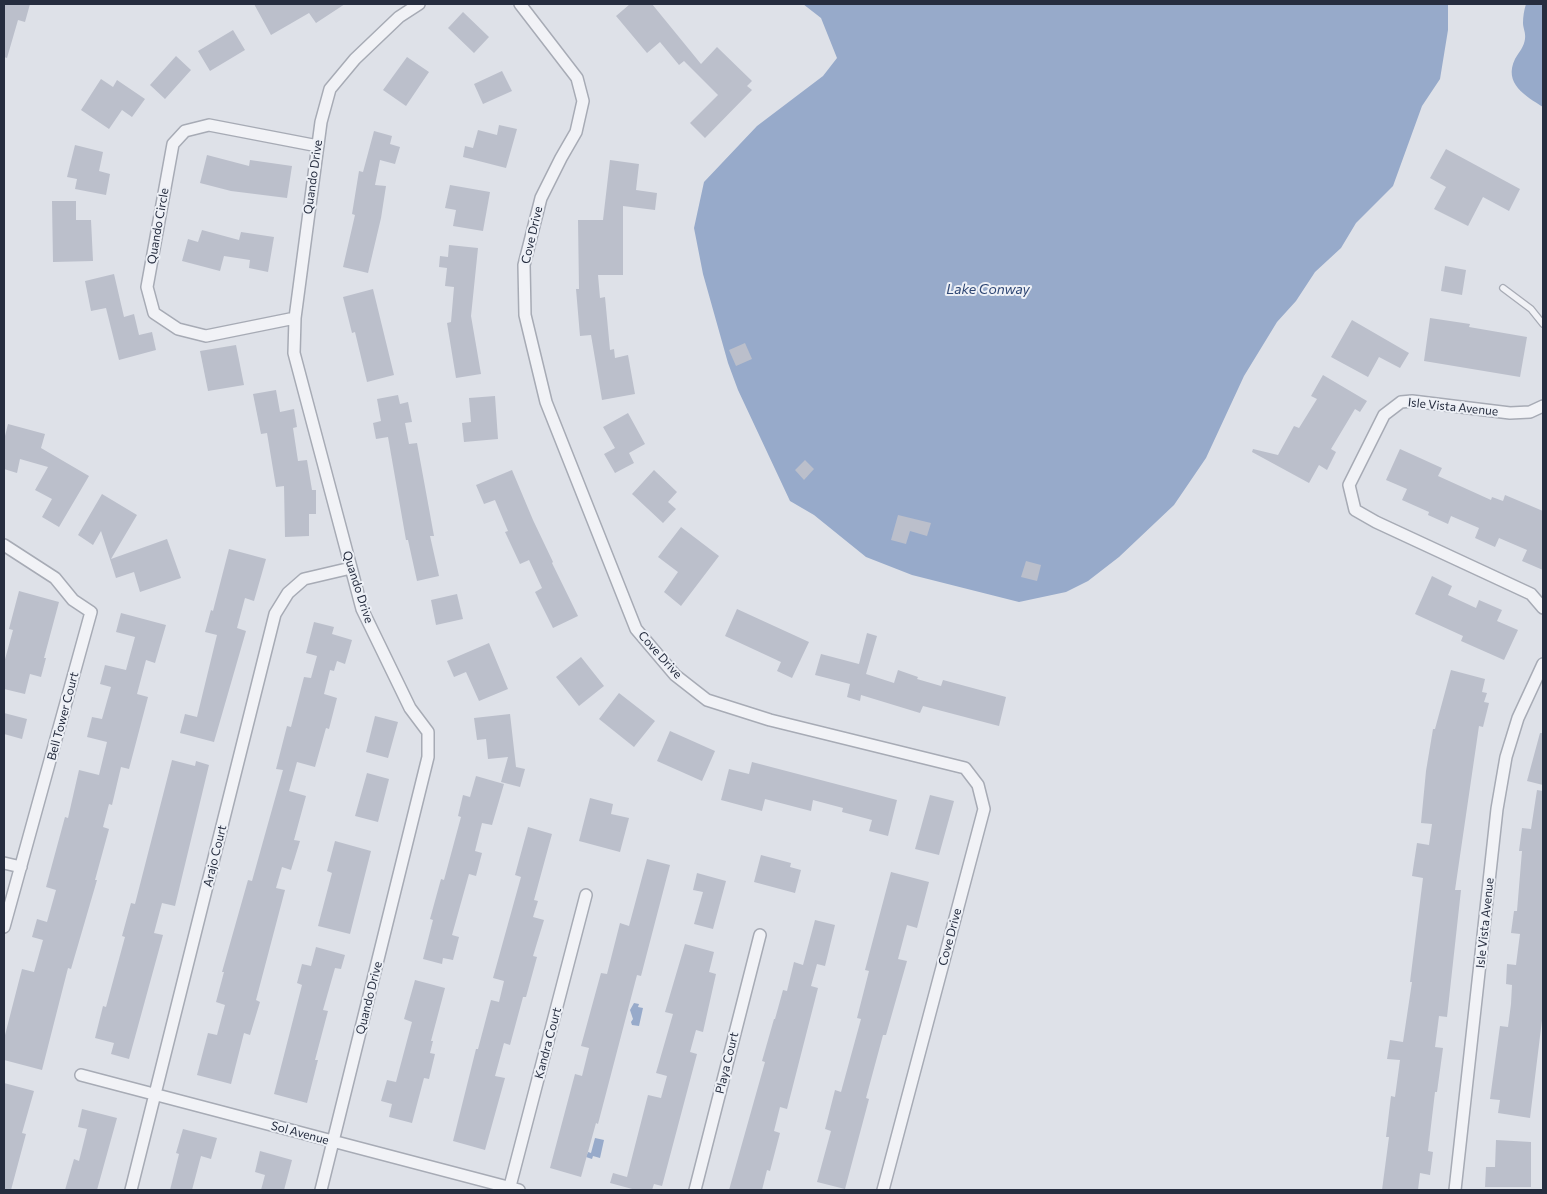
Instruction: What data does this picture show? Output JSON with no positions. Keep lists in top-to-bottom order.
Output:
{
  "streets": {
    "street": [
      "Quando Drive",
      "Quando Circle",
      "Cove Drive",
      "Isle Vista Avenue",
      "Bell Tower Court",
      "Arajo Court",
      "Kandra Court",
      "Playa Court",
      "Sol Avenue"
    ]
  },
  "crossings": [
    ["Quando Drive", "Quando Circle"],
    ["Quando Drive", "Arajo Court"],
    ["Quando Drive", "Sol Avenue"],
    ["Arajo Court", "Sol Avenue"],
    ["Kandra Court", "Sol Avenue"]
  ],
  "water": ["Lake Conway"]
}
